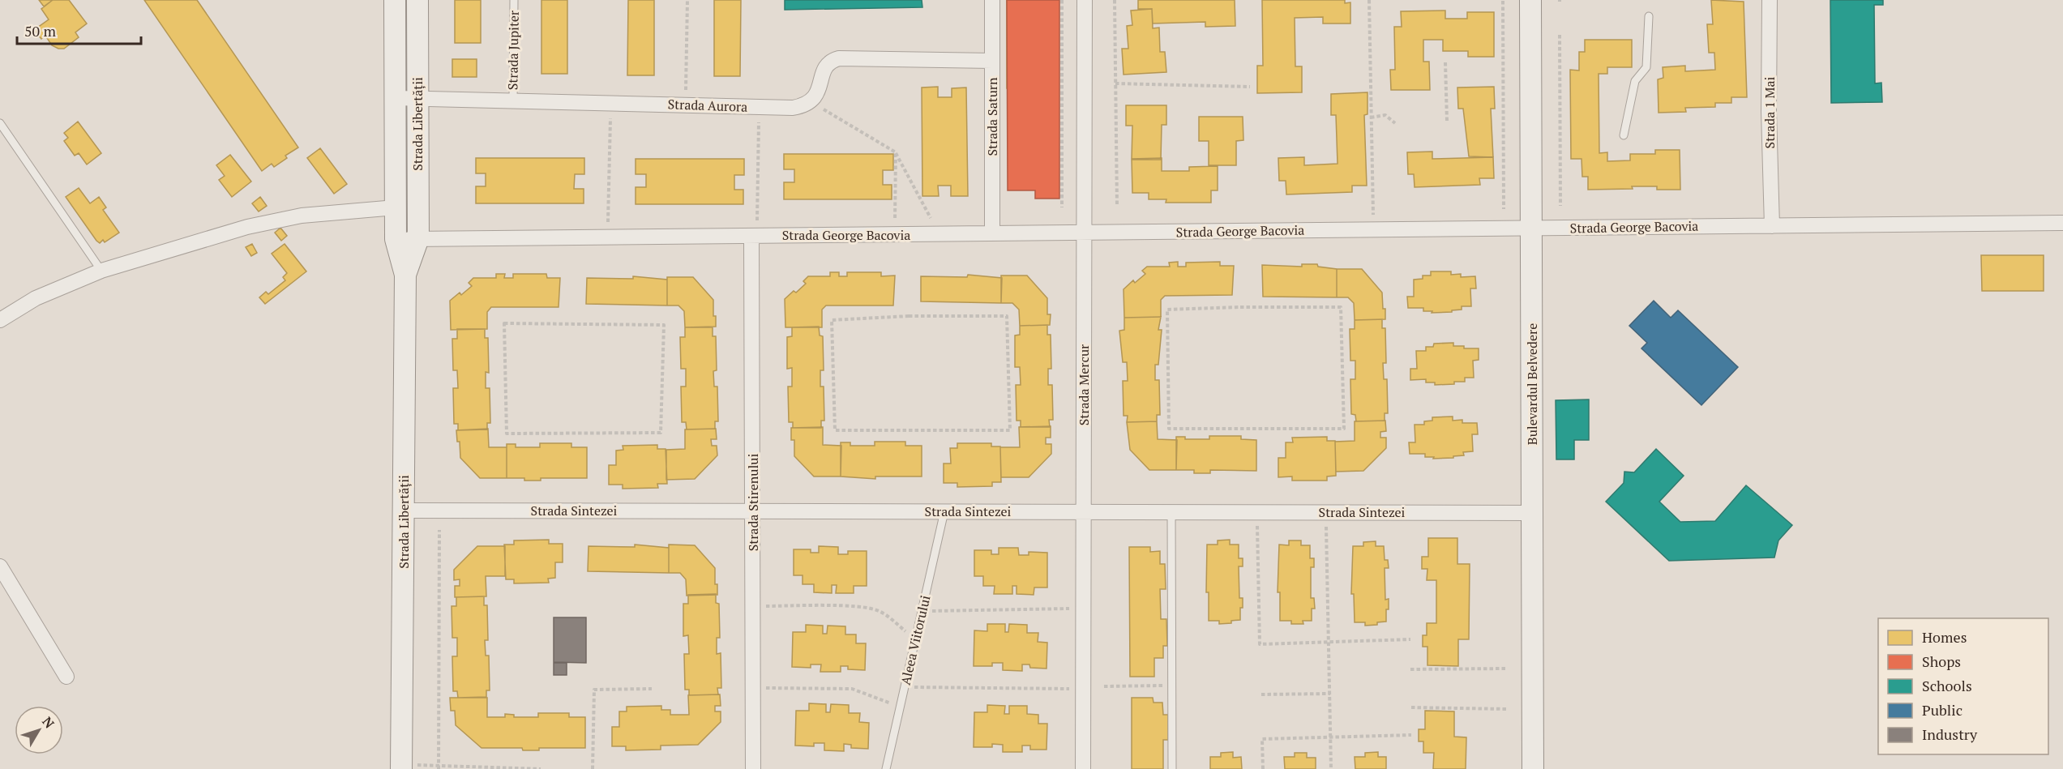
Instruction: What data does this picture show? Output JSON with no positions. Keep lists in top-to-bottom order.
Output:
{
  "streets": {
    "main road": ["Strada Libertății", "Bulevardul Belvedere"],
    "street": [
      "Strada Aurora",
      "Strada 1 Mai",
      "Strada Saturn",
      "Strada George Bacovia",
      "Strada Mercur",
      "Strada Stirenului",
      "Strada Sintezei"
    ],
    "lane": ["Strada Jupiter", "Aleea Viitorului"]
  },
  "crossings": [
    ["Strada Jupiter", "Strada Aurora"],
    ["Strada Aurora", "Strada Libertății"],
    ["Strada 1 Mai", "Strada George Bacovia"],
    ["Strada Saturn", "Strada George Bacovia"],
    ["Strada Libertății", "Strada George Bacovia"],
    ["Strada Libertății", "Strada Sintezei"],
    ["Strada George Bacovia", "Bulevardul Belvedere"],
    ["Strada George Bacovia", "Strada Mercur"],
    ["Strada George Bacovia", "Strada Stirenului"],
    ["Bulevardul Belvedere", "Strada Sintezei"],
    ["Strada Mercur", "Strada Sintezei"],
    ["Strada Stirenului", "Strada Sintezei"],
    ["Strada Sintezei", "Aleea Viitorului"]
  ],
  "legend": [
    "Homes",
    "Shops",
    "Schools",
    "Public",
    "Industry"
  ],
  "scale_bar": "50 m",
  "north": "top right"
}
